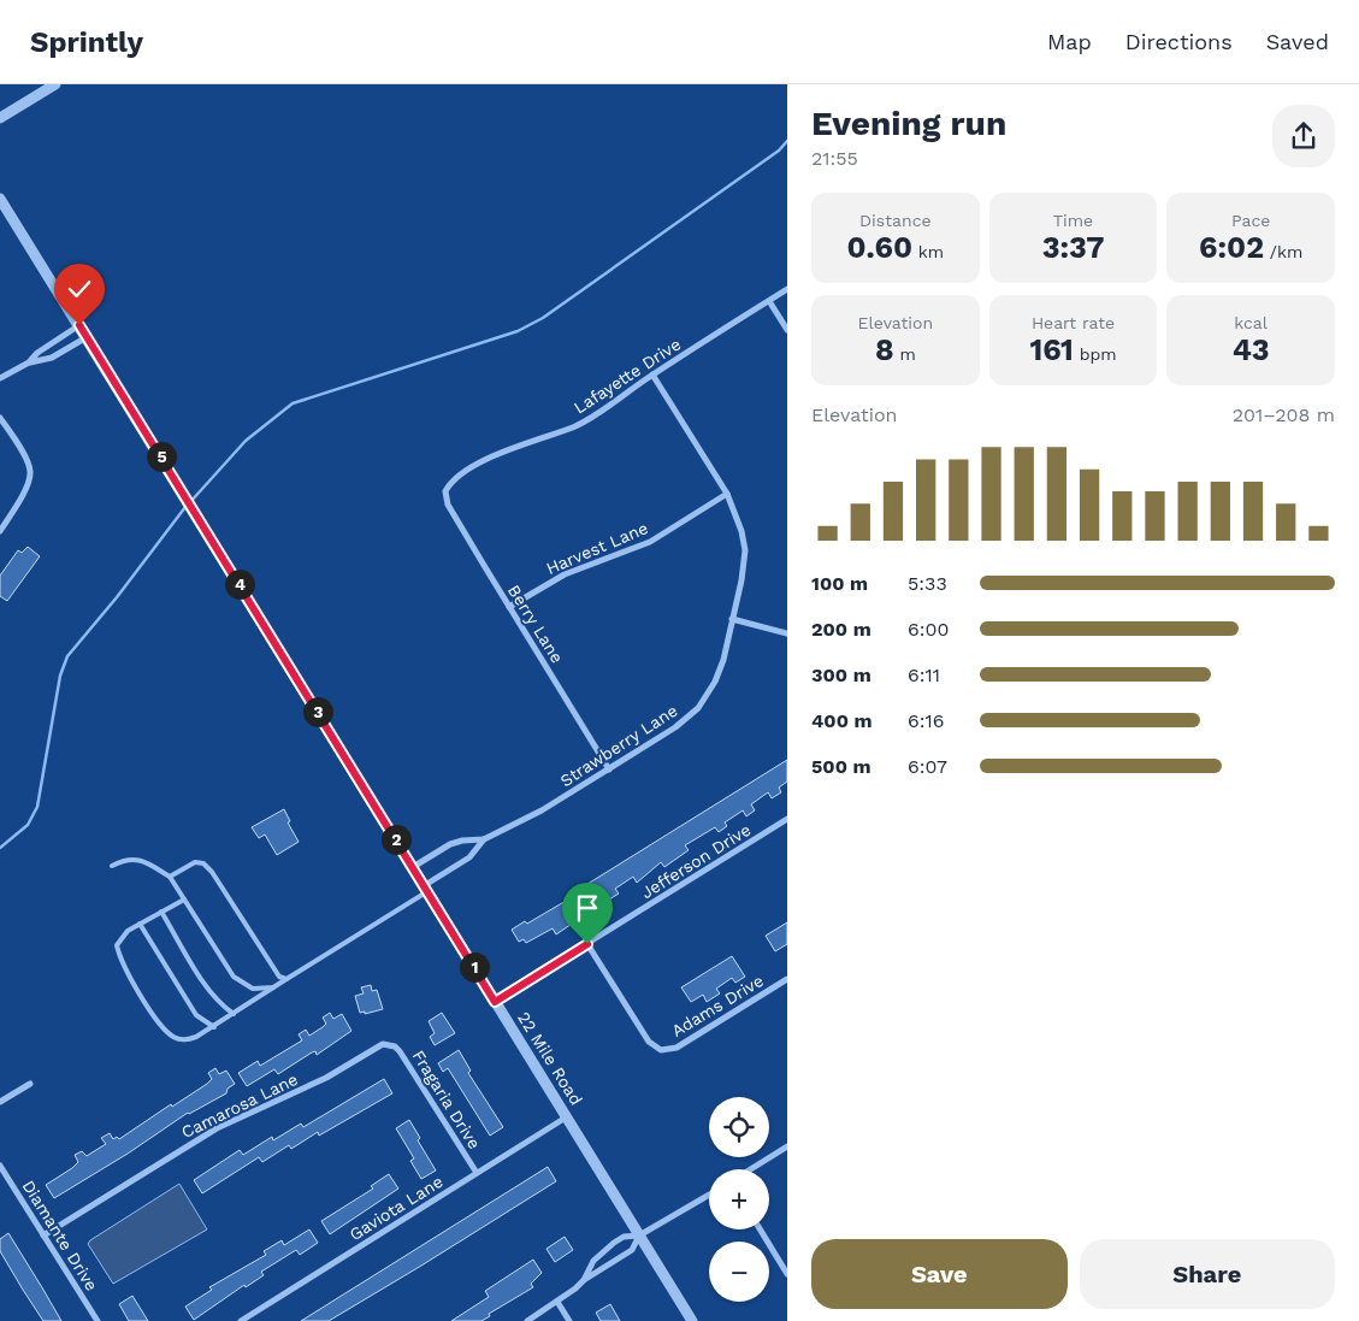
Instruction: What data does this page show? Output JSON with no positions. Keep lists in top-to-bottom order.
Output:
{
  "streets": {
    "street": [
      "Lafayette Drive",
      "Harvest Lane",
      "Berry Lane",
      "Strawberry Lane",
      "Jefferson Drive",
      "Adams Drive",
      "22 Mile Road",
      "Fragaria Drive",
      "Camarosa Lane",
      "Gaviota Lane",
      "Diamante Drive"
    ]
  },
  "crossings": [
    ["Lafayette Drive", "Berry Lane"],
    ["Lafayette Drive", "Strawberry Lane"],
    ["Harvest Lane", "Berry Lane"],
    ["Harvest Lane", "Strawberry Lane"],
    ["Berry Lane", "Strawberry Lane"],
    ["Strawberry Lane", "22 Mile Road"],
    ["Jefferson Drive", "Adams Drive"],
    ["Jefferson Drive", "22 Mile Road"],
    ["22 Mile Road", "Gaviota Lane"],
    ["Fragaria Drive", "Camarosa Lane"],
    ["Fragaria Drive", "Gaviota Lane"],
    ["Camarosa Lane", "Diamante Drive"]
  ],
  "page": {
    "header": "Sprintly",
    "nav": ["Map", "Directions", "Saved"],
    "heading": ["Evening run", "21:55"],
    "stats": [
      ["Distance", "0.60 km"],
      ["Time", "3:37"],
      ["Pace", "6:02 /km"],
      ["Elevation", "8 m"],
      ["Heart rate", "161 bpm"],
      ["kcal", "43"]
    ],
    "chart": ["Elevation", "201–208 m"],
    "pins": [
      "5",
      "4",
      "3",
      "2",
      "1"
    ],
    "list": [
      {
        "name": "100 m",
        "note": "5:33"
      },
      {
        "name": "200 m",
        "note": "6:00"
      },
      {
        "name": "300 m",
        "note": "6:11"
      },
      {
        "name": "400 m",
        "note": "6:16"
      },
      {
        "name": "500 m",
        "note": "6:07"
      }
    ],
    "map_buttons": ["+", "−"],
    "buttons": ["Save", "Share"]
  }
}
